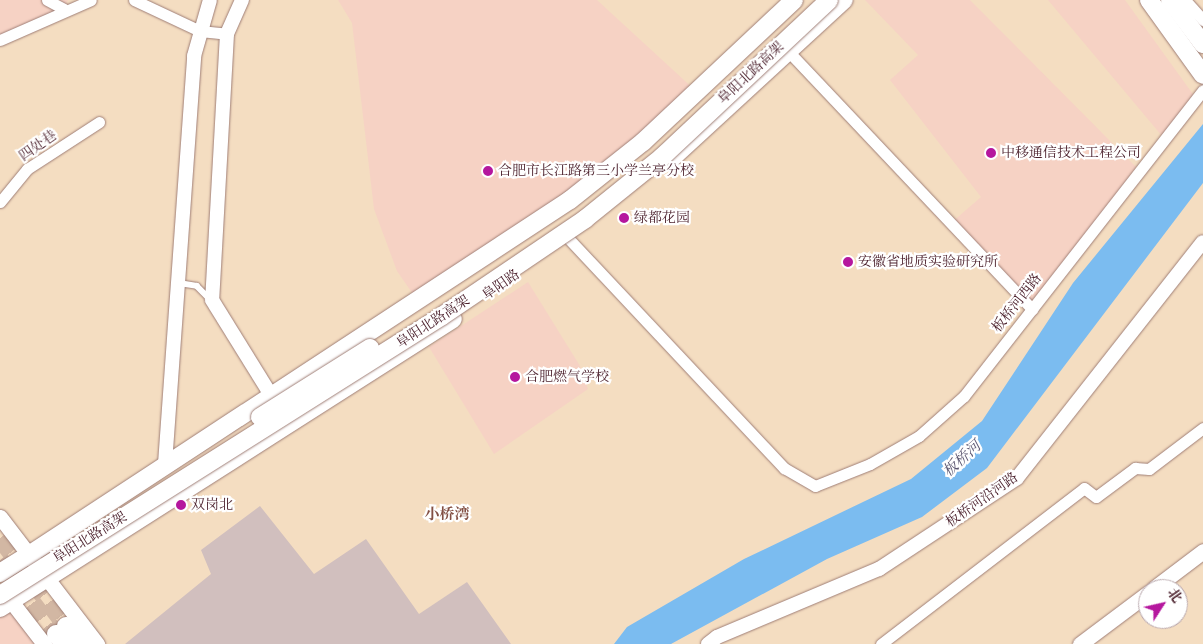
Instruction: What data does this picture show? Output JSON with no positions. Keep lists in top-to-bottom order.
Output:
{
  "streets": {
    "main road": ["阜阳北路高架", "阜阳路"],
    "street": ["四处巷", "板桥河西路", "板桥河沿河路"]
  },
  "crossings": [
    ["阜阳北路高架", "阜阳路"],
    ["阜阳路", "板桥河西路"]
  ],
  "districts": ["小桥湾"],
  "water": ["板桥河"],
  "places": [
    "中移通信技术工程公司",
    "合肥市长江路第三小学兰亭分校",
    "绿都花园",
    "安徽省地质实验研究所",
    "合肥燃气学校",
    "双岗北"
  ],
  "north": "top right"
}
